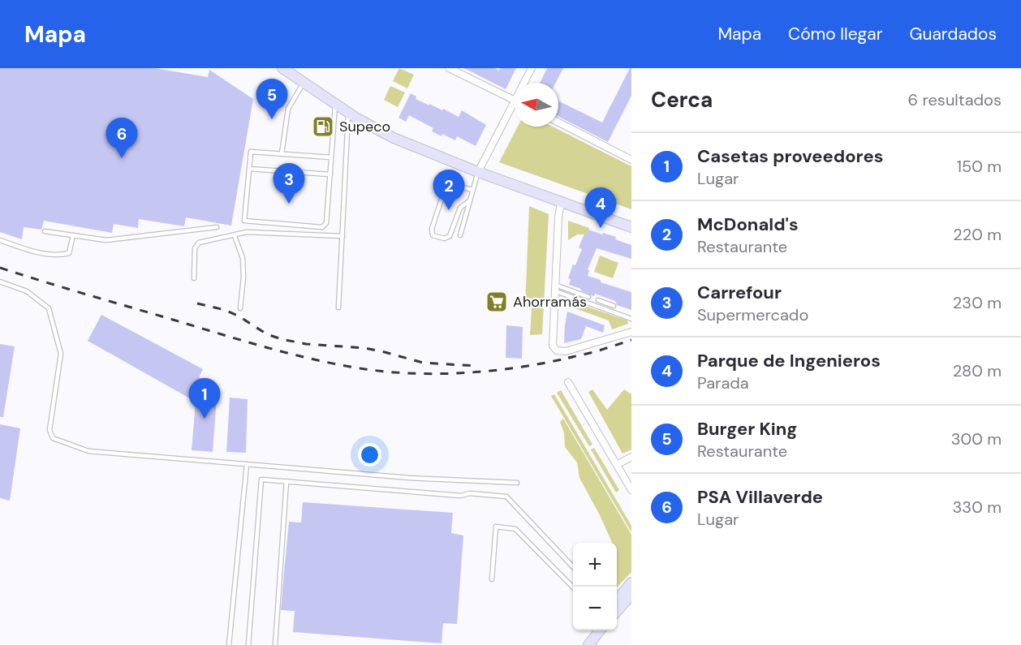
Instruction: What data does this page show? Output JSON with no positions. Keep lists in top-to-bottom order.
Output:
{
  "places": {
    "fuel station": ["Supeco"],
    "supermarket": ["Ahorramás"]
  },
  "north": "left",
  "page": {
    "header": "Mapa",
    "nav": ["Mapa", "Cómo llegar", "Guardados"],
    "heading": ["Cerca", "6 resultados"],
    "pins": [
      "5",
      "6",
      "3",
      "2",
      "4",
      "1"
    ],
    "list": [
      {
        "mark": "1",
        "name": "Casetas proveedores",
        "note": "Lugar",
        "value": "150 m"
      },
      {
        "mark": "2",
        "name": "McDonald's",
        "note": "Restaurante",
        "value": "220 m"
      },
      {
        "mark": "3",
        "name": "Carrefour",
        "note": "Supermercado",
        "value": "230 m"
      },
      {
        "mark": "4",
        "name": "Parque de Ingenieros",
        "note": "Parada",
        "value": "280 m"
      },
      {
        "mark": "5",
        "name": "Burger King",
        "note": "Restaurante",
        "value": "300 m"
      },
      {
        "mark": "6",
        "name": "PSA Villaverde",
        "note": "Lugar",
        "value": "330 m"
      }
    ],
    "map_buttons": ["+", "−"]
  }
}
